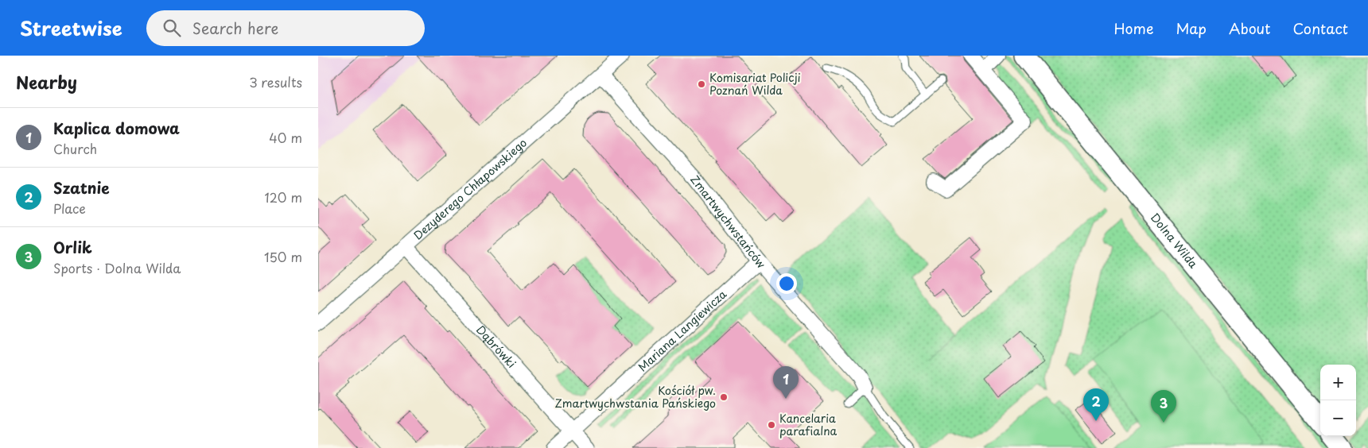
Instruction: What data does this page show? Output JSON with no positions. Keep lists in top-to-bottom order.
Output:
{
  "streets": {
    "street": [
      "Dezyderego Chłapowskiego",
      "Zmartwychwstańców",
      "Dolna Wilda",
      "Mariana Langiewicza",
      "Dąbrówki"
    ]
  },
  "crossings": [
    ["Dezyderego Chłapowskiego", "Zmartwychwstańców"],
    ["Dezyderego Chłapowskiego", "Dąbrówki"],
    ["Zmartwychwstańców", "Mariana Langiewicza"],
    ["Mariana Langiewicza", "Dąbrówki"]
  ],
  "places": ["Komisariat Policji Poznań Wilda", "Kościół pw. Zmartwychwstania Pańskiego", "Kancelaria parafialna"],
  "page": {
    "header": "Streetwise",
    "search": "Search here",
    "nav": [
      "Home",
      "Map",
      "About",
      "Contact"
    ],
    "heading": ["Nearby", "3 results"],
    "list": [
      {
        "mark": "1",
        "name": "Kaplica domowa",
        "note": "Church",
        "value": "40 m"
      },
      {
        "mark": "2",
        "name": "Szatnie",
        "note": "Place",
        "value": "120 m"
      },
      {
        "mark": "3",
        "name": "Orlik",
        "note": "Sports · Dolna Wilda",
        "value": "150 m"
      }
    ],
    "map_buttons": ["+", "−"],
    "pins": ["1", "2", "3"]
  }
}
